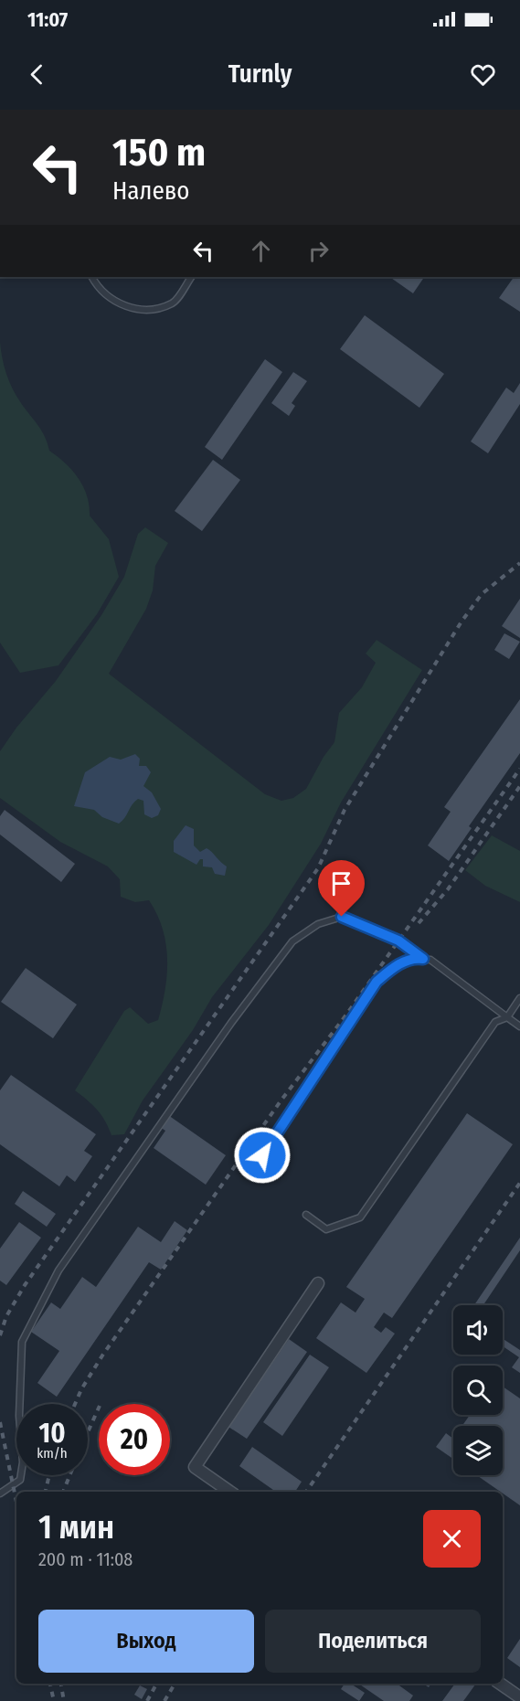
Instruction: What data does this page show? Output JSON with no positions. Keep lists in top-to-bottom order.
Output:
{
  "page": {
    "status": "11:07",
    "header": "Turnly",
    "turn": ["150 m", "Налево"],
    "speed": "10 km/h",
    "limit": "20",
    "heading": ["1 мин", "200 m · 11:08"],
    "buttons": ["Выход", "Поделиться"]
  }
}
